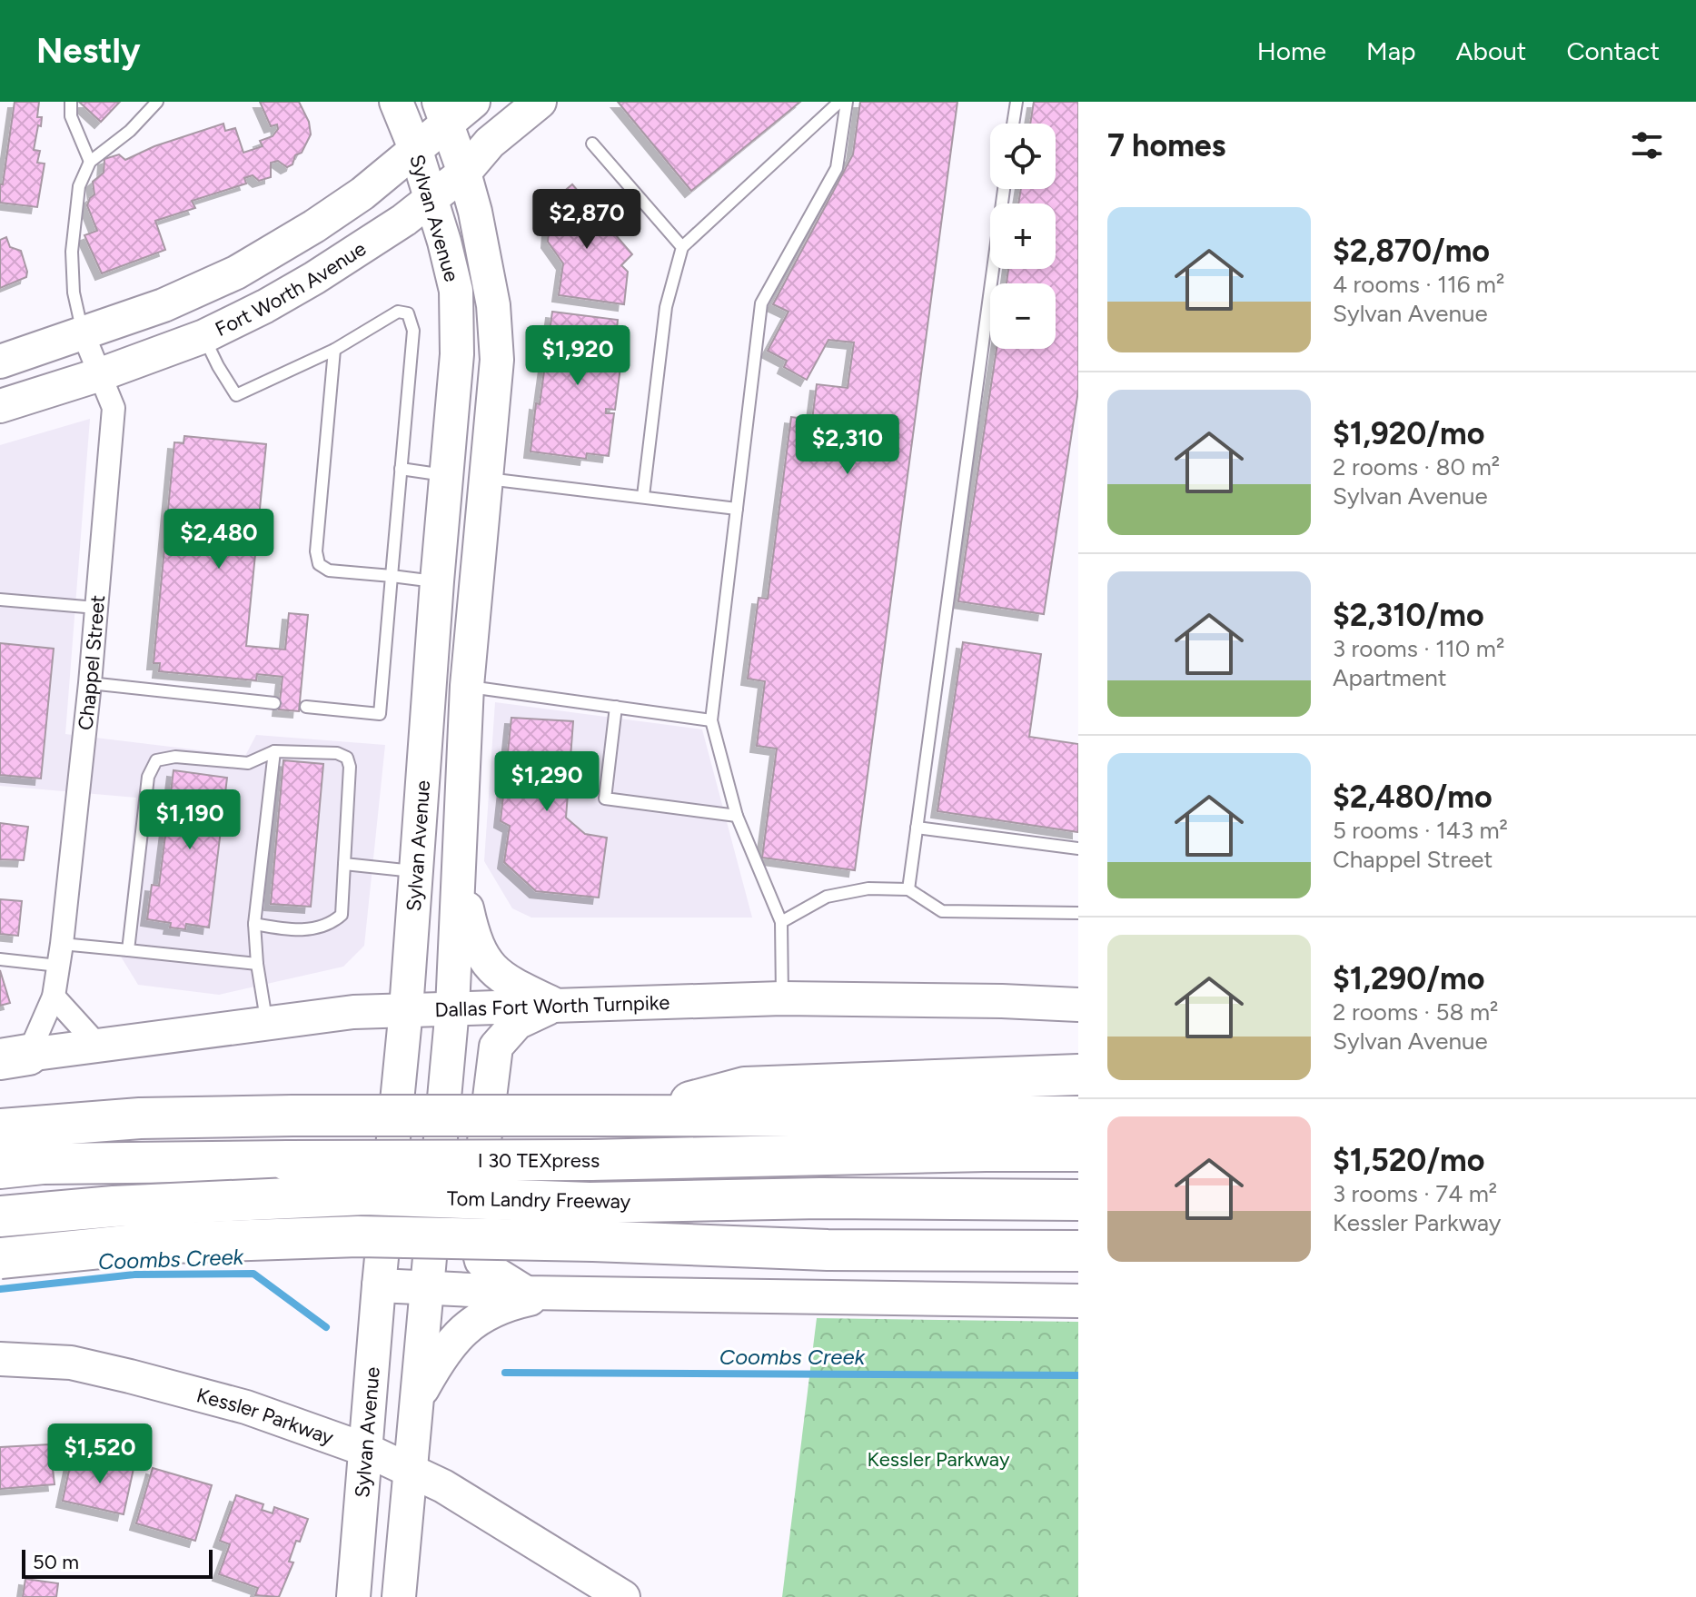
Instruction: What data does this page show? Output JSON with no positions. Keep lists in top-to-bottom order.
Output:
{
  "streets": {
    "highway": ["I 30 TEXpress", "Tom Landry Freeway"],
    "main road": [
      "Sylvan Avenue",
      "Fort Worth Avenue",
      "Dallas Fort Worth Turnpike",
      "Kessler Parkway"
    ],
    "street": ["Chappel Street"]
  },
  "crossings": [
    ["Sylvan Avenue", "Fort Worth Avenue"],
    ["Sylvan Avenue", "Dallas Fort Worth Turnpike"],
    ["Sylvan Avenue", "Kessler Parkway"],
    ["Fort Worth Avenue", "Chappel Street"],
    ["Chappel Street", "Dallas Fort Worth Turnpike"]
  ],
  "water": ["Coombs Creek"],
  "parks": ["Kessler Parkway"],
  "scale_bar": "50 m",
  "page": {
    "header": "Nestly",
    "nav": [
      "Home",
      "Map",
      "About",
      "Contact"
    ],
    "heading": "7 homes",
    "map_buttons": ["+", "−"],
    "price": [
      "$2,870",
      "$1,920",
      "$2,310",
      "$2,480",
      "$1,290",
      "$1,190",
      "$1,520"
    ],
    "list": [
      {
        "name": "$2,870/mo",
        "note": "4 rooms · 116 m² · Sylvan Avenue"
      },
      {
        "name": "$1,920/mo",
        "note": "2 rooms · 80 m² · Sylvan Avenue"
      },
      {
        "name": "$2,310/mo",
        "note": "3 rooms · 110 m² · Apartment"
      },
      {
        "name": "$2,480/mo",
        "note": "5 rooms · 143 m² · Chappel Street"
      },
      {
        "name": "$1,290/mo",
        "note": "2 rooms · 58 m² · Sylvan Avenue"
      },
      {
        "name": "$1,520/mo",
        "note": "3 rooms · 74 m² · Kessler Parkway"
      }
    ],
    "scale": "50 m"
  }
}
